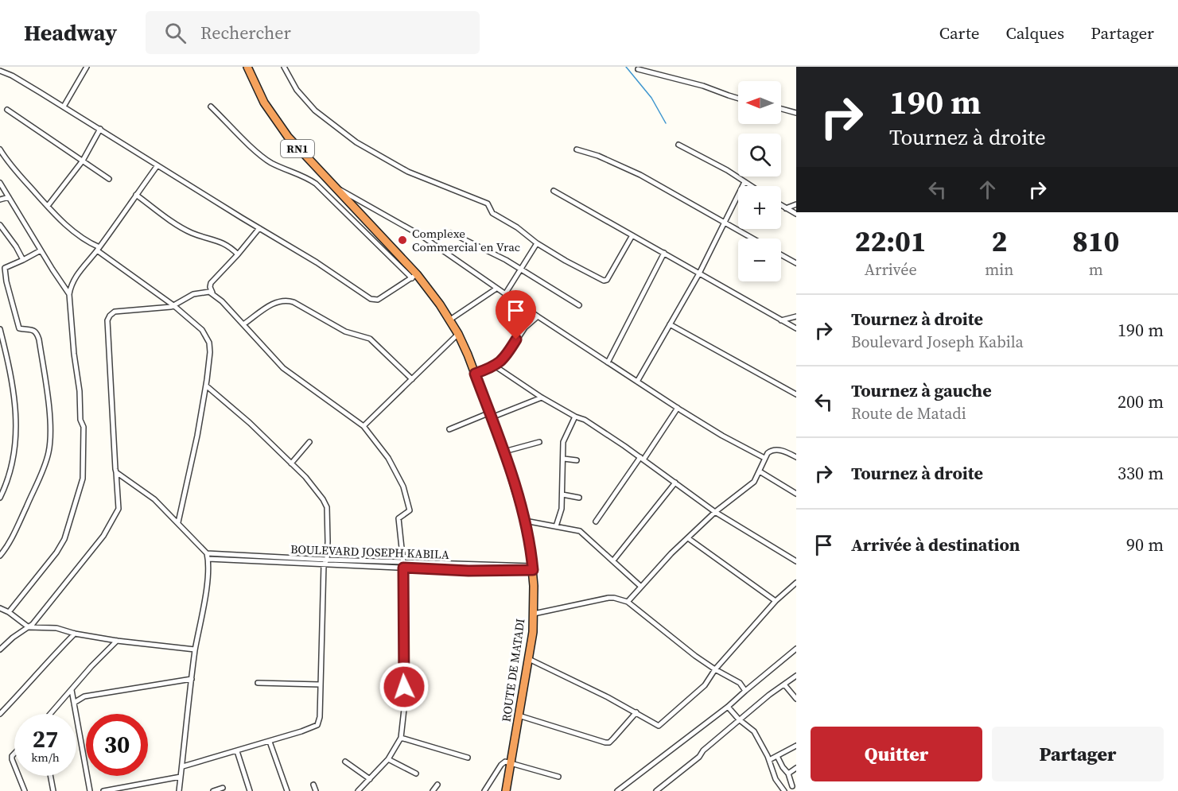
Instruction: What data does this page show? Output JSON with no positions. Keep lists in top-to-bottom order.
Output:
{
  "streets": {
    "highway": ["RN1", "ROUTE DE MATADI"],
    "street": ["BOULEVARD JOSEPH KABILA"]
  },
  "crossings": [
    ["BOULEVARD JOSEPH KABILA", "ROUTE DE MATADI"]
  ],
  "places": ["Complexe Commercial en Vrac"],
  "north": "left",
  "page": {
    "header": "Headway",
    "search": "Rechercher",
    "nav": ["Carte", "Calques", "Partager"],
    "turn": ["190 m", "Tournez à droite"],
    "map_buttons": ["+", "−"],
    "eta": [
      "22:01",
      "Arrivée",
      "2",
      "min",
      "810",
      "m"
    ],
    "list": [
      {
        "name": "Tournez à droite",
        "note": "Boulevard Joseph Kabila",
        "value": "190 m"
      },
      {
        "name": "Tournez à gauche",
        "note": "Route de Matadi",
        "value": "200 m"
      },
      {
        "name": "Tournez à droite",
        "value": "330 m"
      },
      {
        "name": "Arrivée à destination",
        "value": "90 m"
      }
    ],
    "speed": "27 km/h",
    "limit": "30",
    "buttons": ["Quitter", "Partager"]
  }
}
